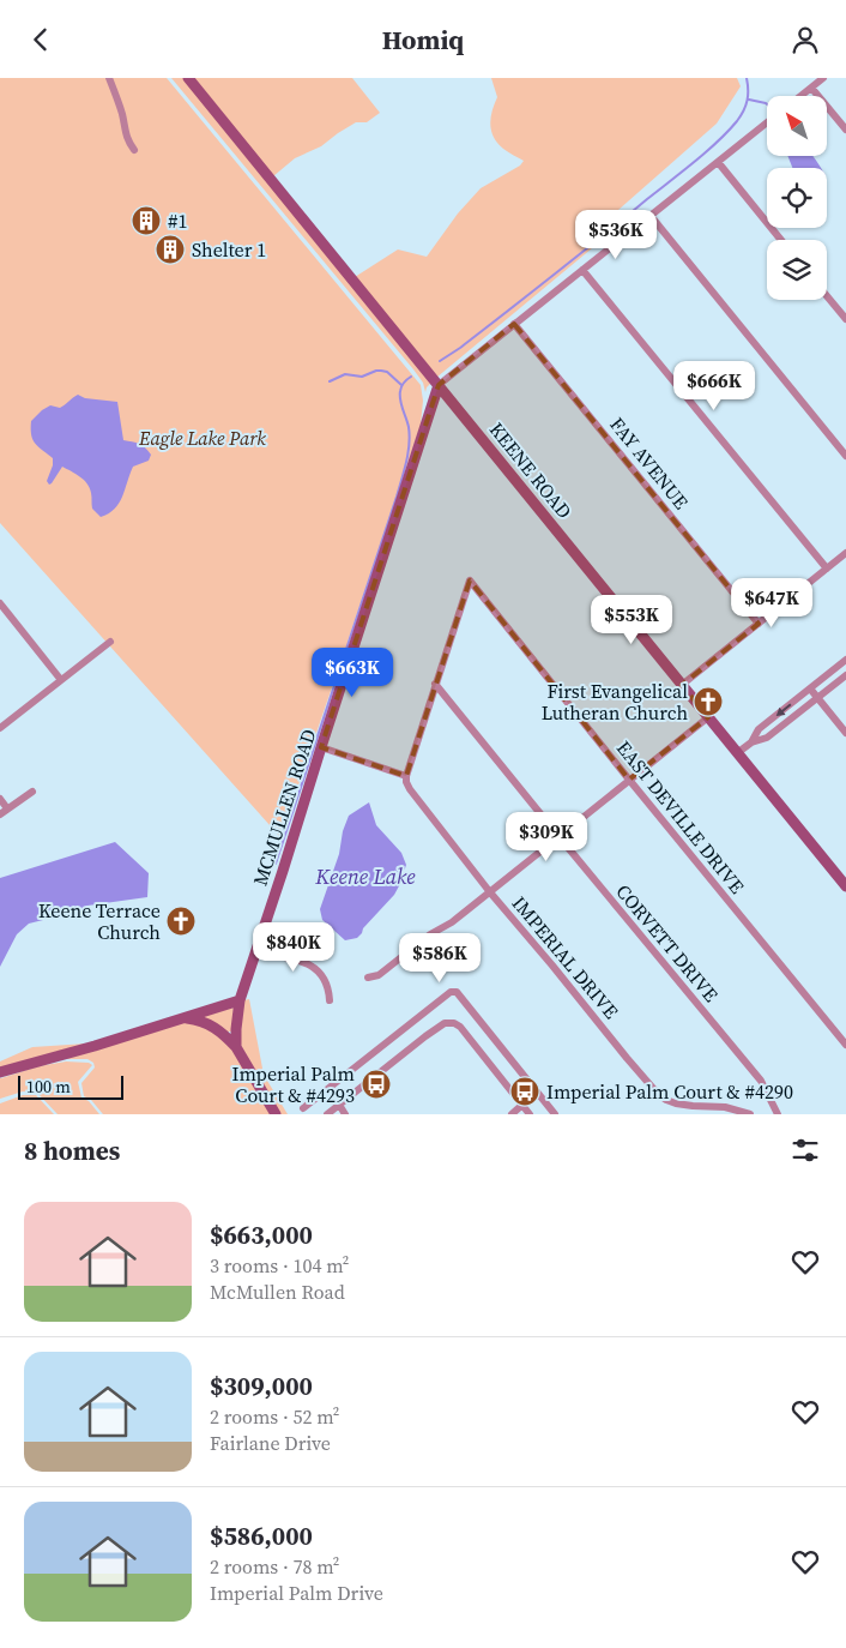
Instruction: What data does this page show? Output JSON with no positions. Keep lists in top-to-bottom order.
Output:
{
  "streets": {
    "street": [
      "FAY AVENUE",
      "KEENE ROAD",
      "MCMULLEN ROAD",
      "EAST DEVILLE DRIVE",
      "CORVETT DRIVE",
      "IMPERIAL DRIVE"
    ]
  },
  "crossings": [
    ["KEENE ROAD", "MCMULLEN ROAD"],
    ["EAST DEVILLE DRIVE", "CORVETT DRIVE"]
  ],
  "water": ["Keene Lake"],
  "parks": ["Eagle Lake Park"],
  "places": {
    "building": ["#1", "Shelter 1"],
    "church": ["First Evangelical Lutheran Church", "Keene Terrace Church"],
    "bus stop": ["Imperial Palm Court & #4293", "Imperial Palm Court & #4290"]
  },
  "scale_bar": "100 m",
  "north": "top left",
  "page": {
    "header": "Homiq",
    "price": [
      "$536K",
      "$666K",
      "$647K",
      "$553K",
      "$663K",
      "$309K",
      "$840K",
      "$586K"
    ],
    "scale": "100 m",
    "heading": "8 homes",
    "list": [
      {
        "name": "$663,000",
        "note": "3 rooms · 104 m² · McMullen Road"
      },
      {
        "name": "$309,000",
        "note": "2 rooms · 52 m² · Fairlane Drive"
      },
      {
        "name": "$586,000",
        "note": "2 rooms · 78 m² · Imperial Palm Drive"
      }
    ]
  }
}
